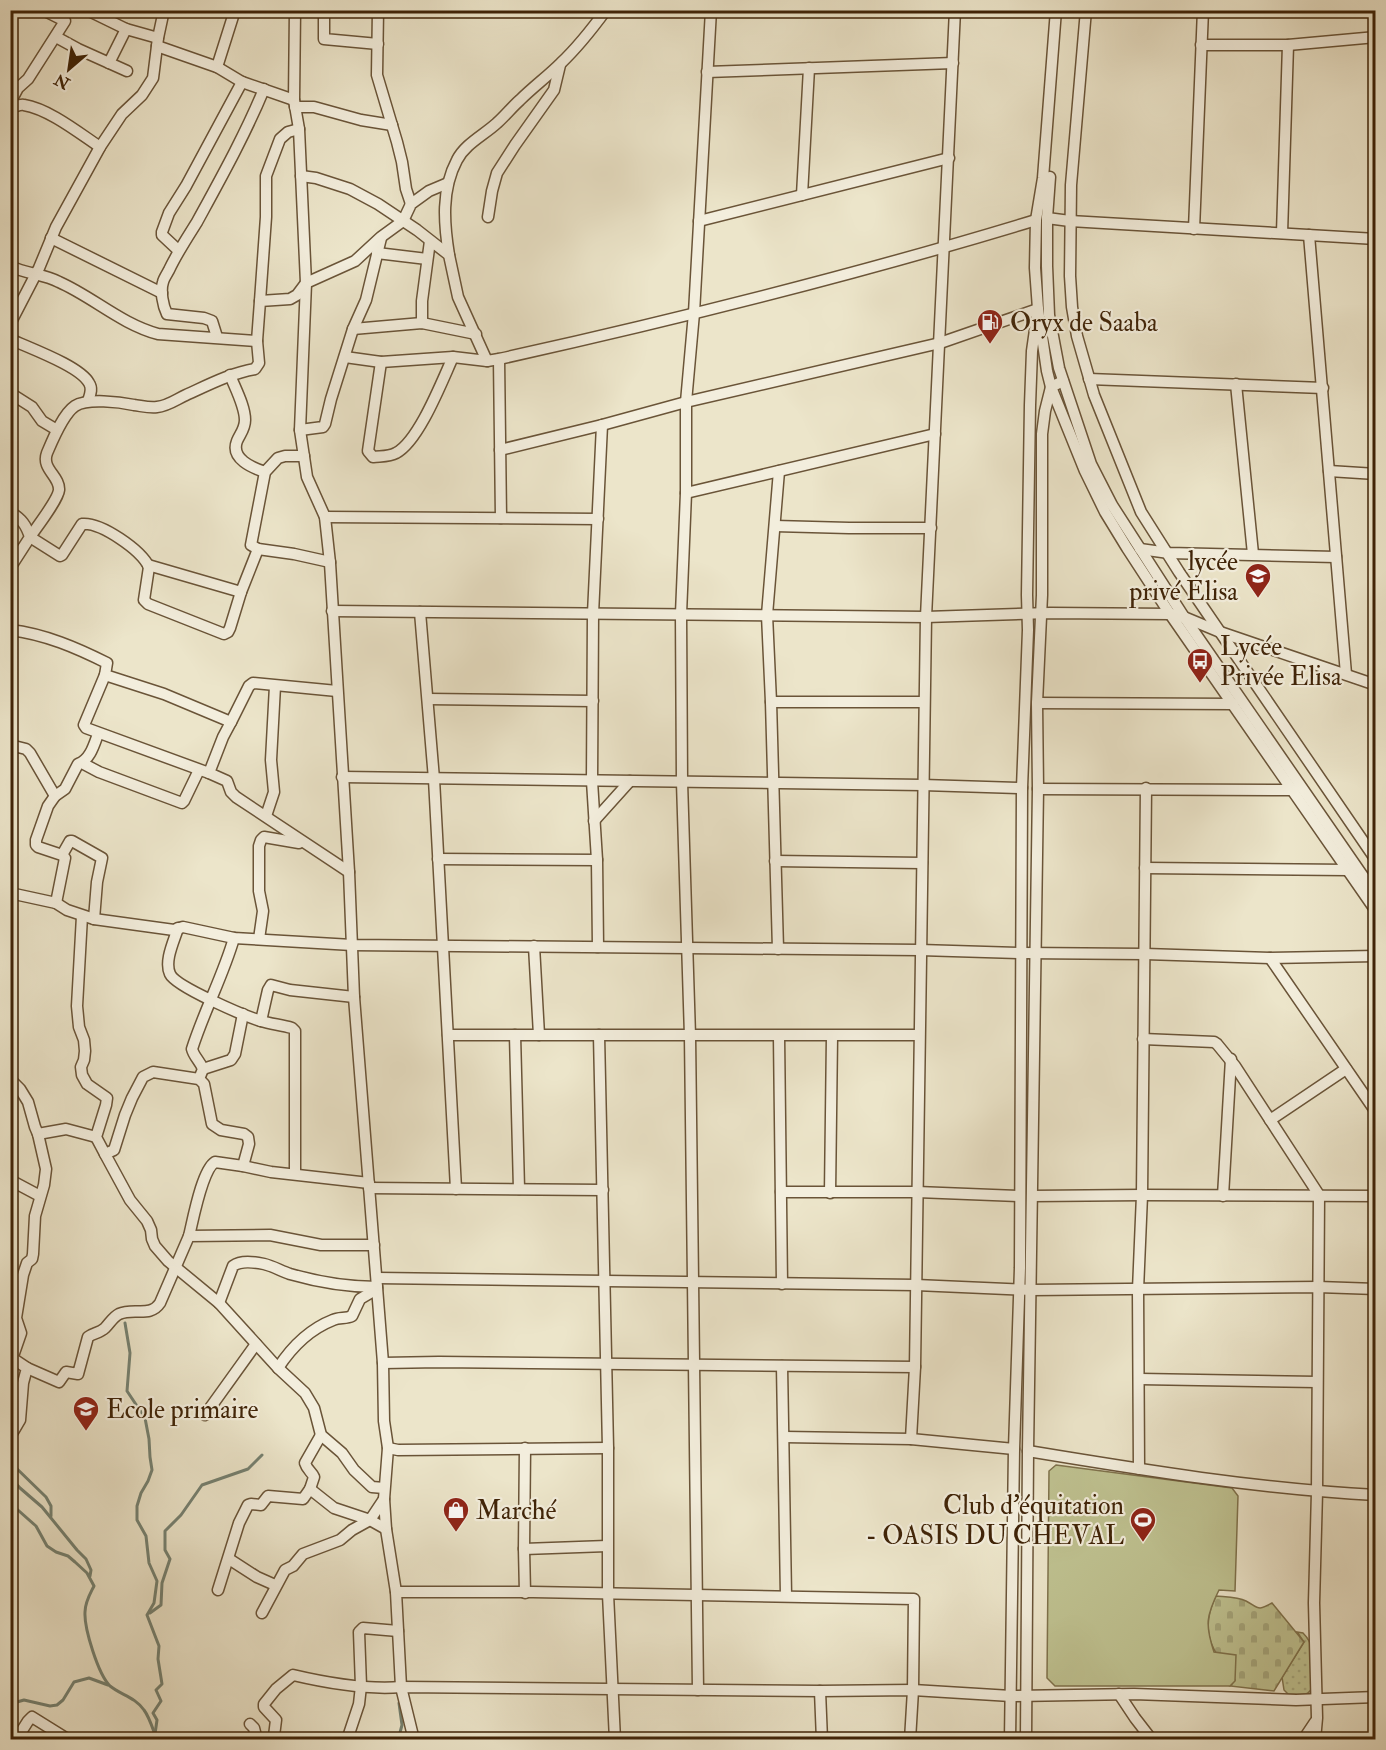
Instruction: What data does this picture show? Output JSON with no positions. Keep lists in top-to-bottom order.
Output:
{
  "places": {
    "fuel station": ["Oryx de Saaba"],
    "school or university": ["lycée privé Elisa", "Ecole primaire"],
    "bus stop": ["Lycée Privée Elisa"],
    "shop": ["Marché"],
    "sports": ["Club d'équitation - OASIS DU CHEVAL"]
  },
  "north": "bottom left"
}
